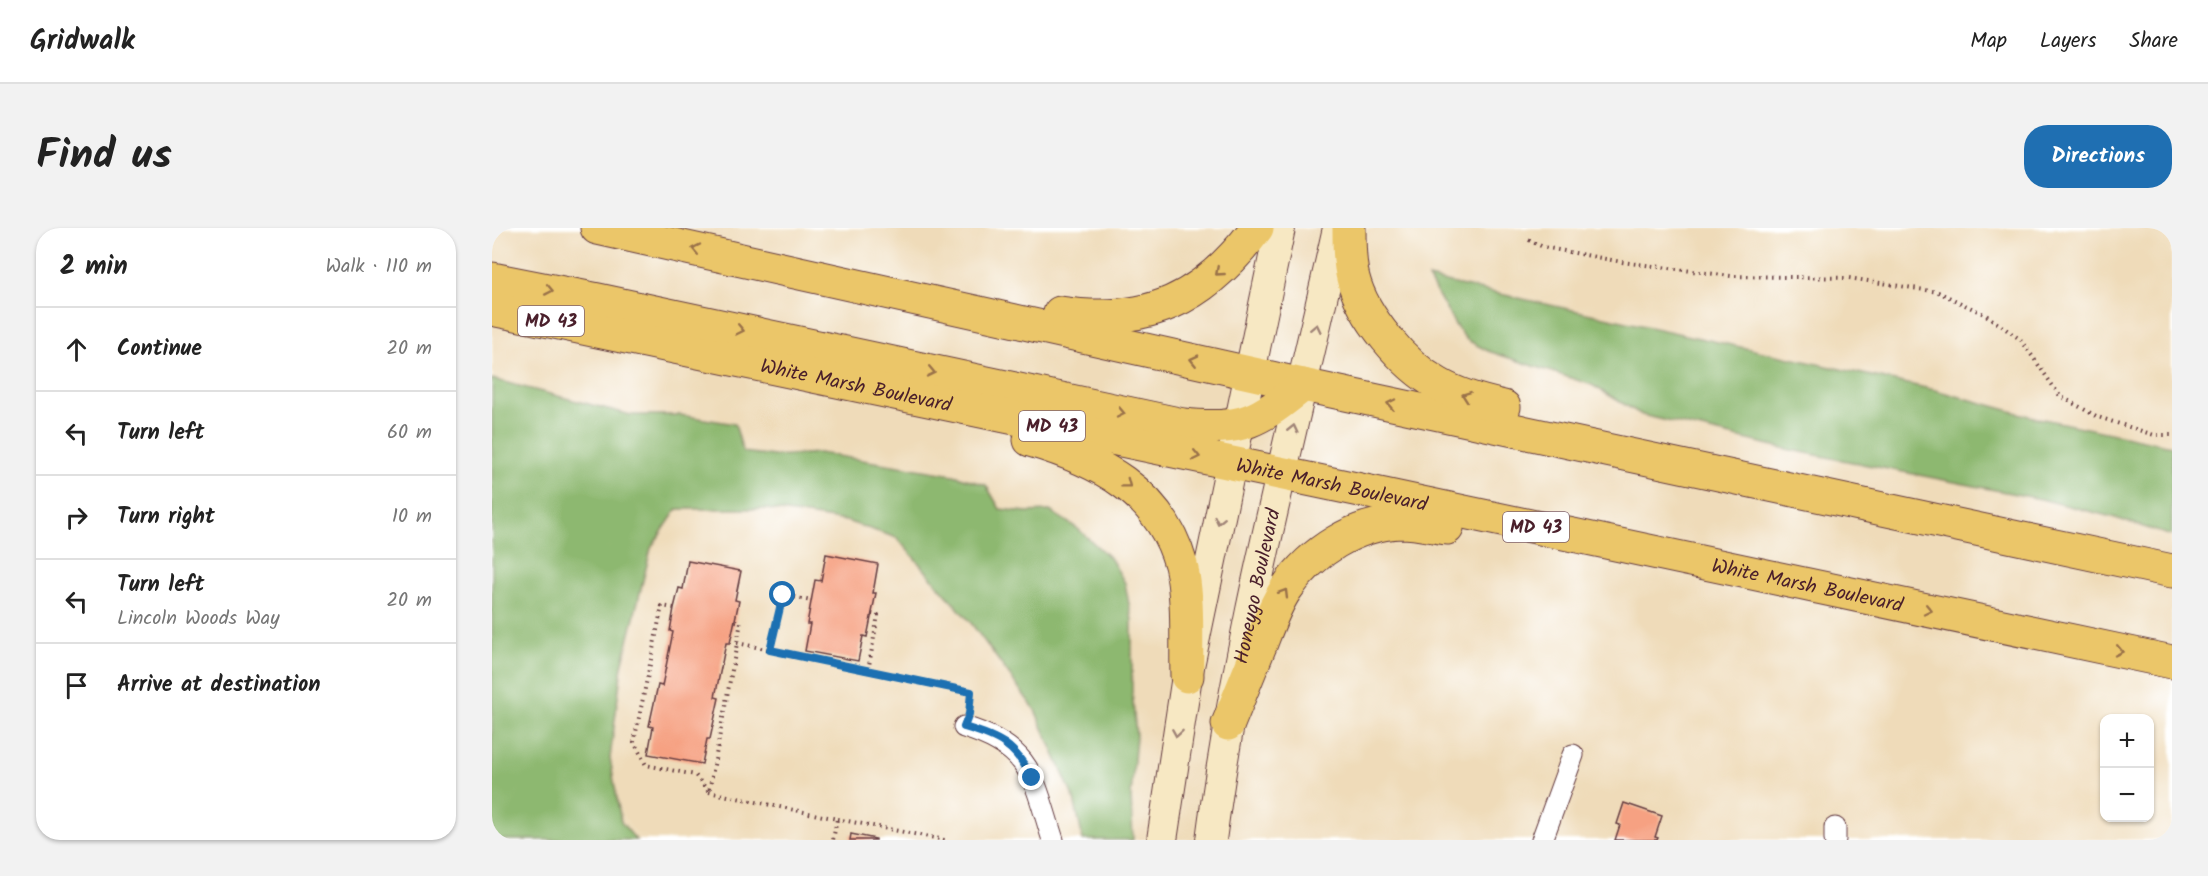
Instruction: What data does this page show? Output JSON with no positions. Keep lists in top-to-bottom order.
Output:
{
  "streets": {
    "highway": ["MD 43", "White Marsh Boulevard"],
    "main road": ["Honeygo Boulevard"]
  },
  "crossings": [
    ["White Marsh Boulevard", "Honeygo Boulevard"]
  ],
  "page": {
    "header": "Gridwalk",
    "nav": ["Map", "Layers", "Share"],
    "title": "Find us",
    "buttons": "Directions",
    "heading": ["2 min", "Walk · 110 m"],
    "list": [
      ["Continue", "20 m"],
      ["Turn left", "60 m"],
      ["Turn right", "10 m"],
      ["Turn left", "Lincoln Woods Way", "20 m"],
      "Arrive at destination"
    ],
    "map_buttons": ["+", "−"]
  }
}
